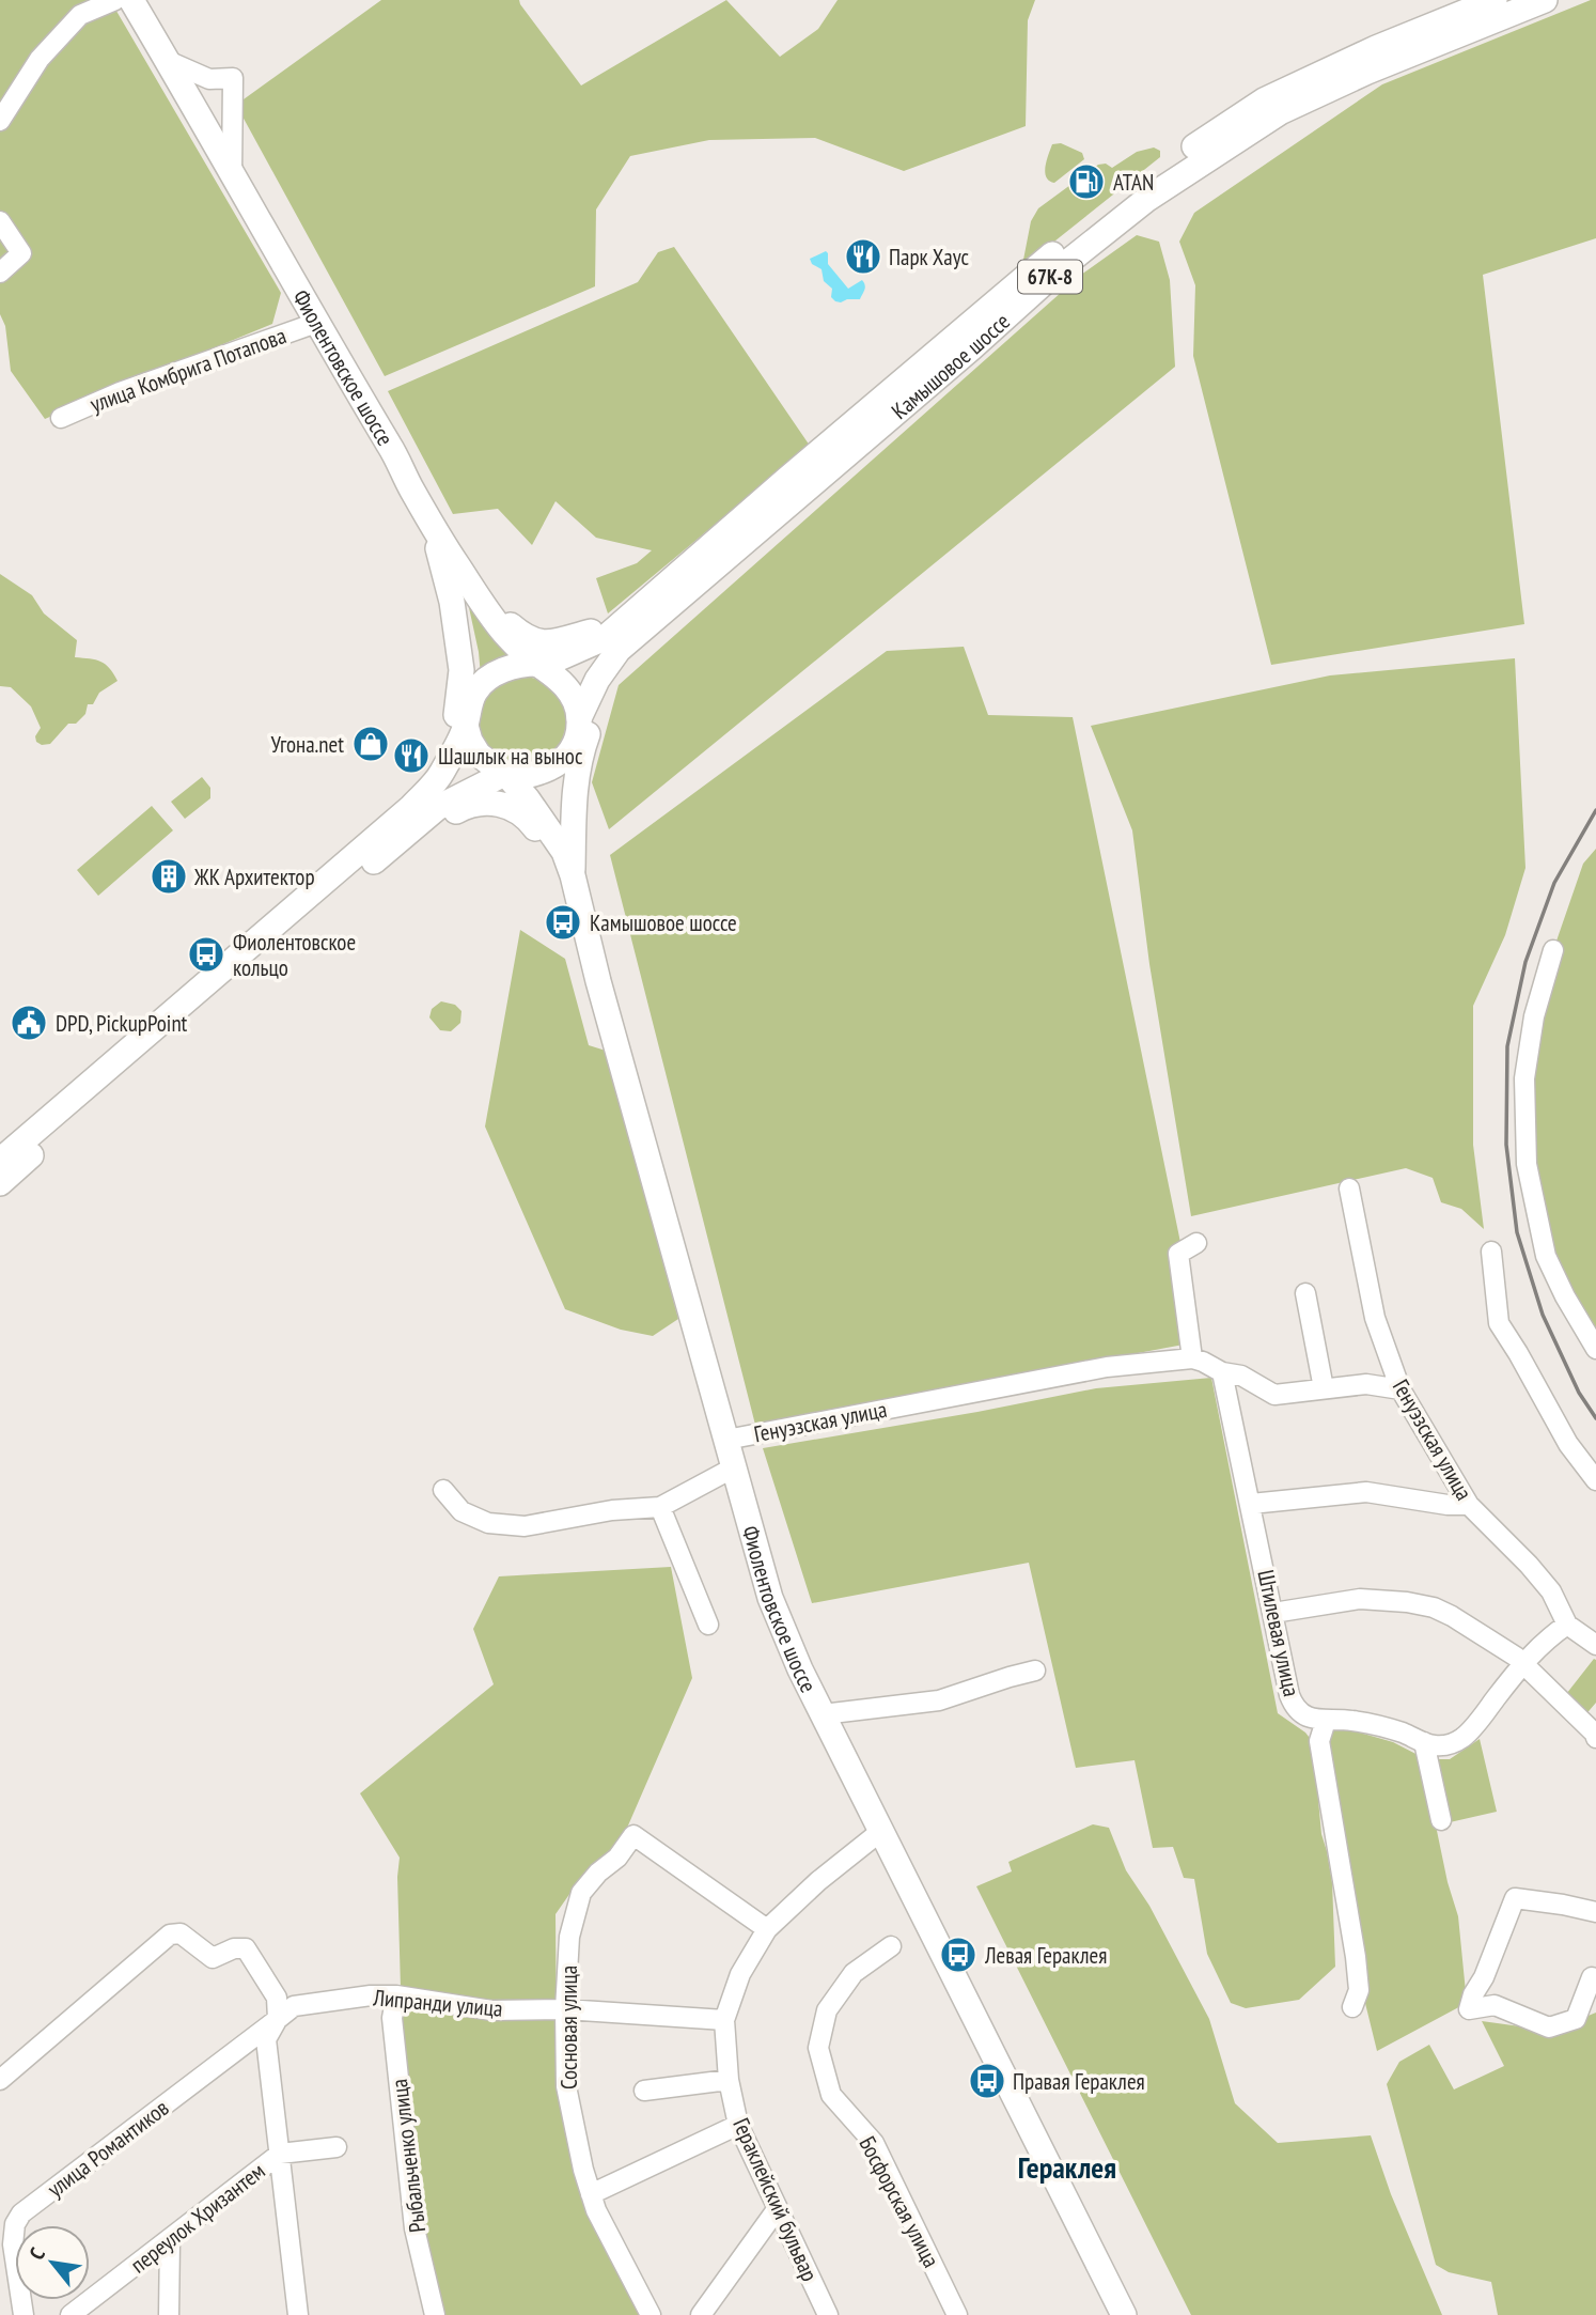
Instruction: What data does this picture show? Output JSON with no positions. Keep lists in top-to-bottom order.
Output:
{
  "streets": {
    "main road": ["67К-8", "Камышовое шоссе", "Фиолентовское шоссе"],
    "street": [
      "улица Комбрига Потапова",
      "Генуэзская улица",
      "Штилевая улица",
      "Липранди улица",
      "Сосновая улица",
      "улица Романтиков",
      "Рыбальченко улица",
      "Гераклейский бульвар",
      "Босфорская улица",
      "переулок Хризантем"
    ]
  },
  "crossings": [
    ["67К-8", "Камышовое шоссе"],
    ["67К-8", "Фиолентовское шоссе"],
    ["Камышовое шоссе", "Фиолентовское шоссе"],
    ["Фиолентовское шоссе", "улица Комбрига Потапова"],
    ["Фиолентовское шоссе", "Генуэзская улица"],
    ["Фиолентовское шоссе", "Гераклейский бульвар"],
    ["Липранди улица", "Сосновая улица"],
    ["Липранди улица", "улица Романтиков"],
    ["Липранди улица", "Рыбальченко улица"],
    ["Липранди улица", "Гераклейский бульвар"],
    ["Сосновая улица", "Гераклейский бульвар"]
  ],
  "districts": ["Гераклея"],
  "places": {
    "fuel station": ["ATAN"],
    "restaurant": ["Парк Хаус", "Шашлык на вынос"],
    "shop": ["Угона.net"],
    "building": ["ЖК Архитектор"],
    "bus stop": [
      "Камышовое шоссе",
      "Фиолентовское кольцо",
      "Левая Гераклея",
      "Правая Гераклея"
    ],
    "public building": ["DPD, PickupPoint"]
  },
  "north": "top left"
}
